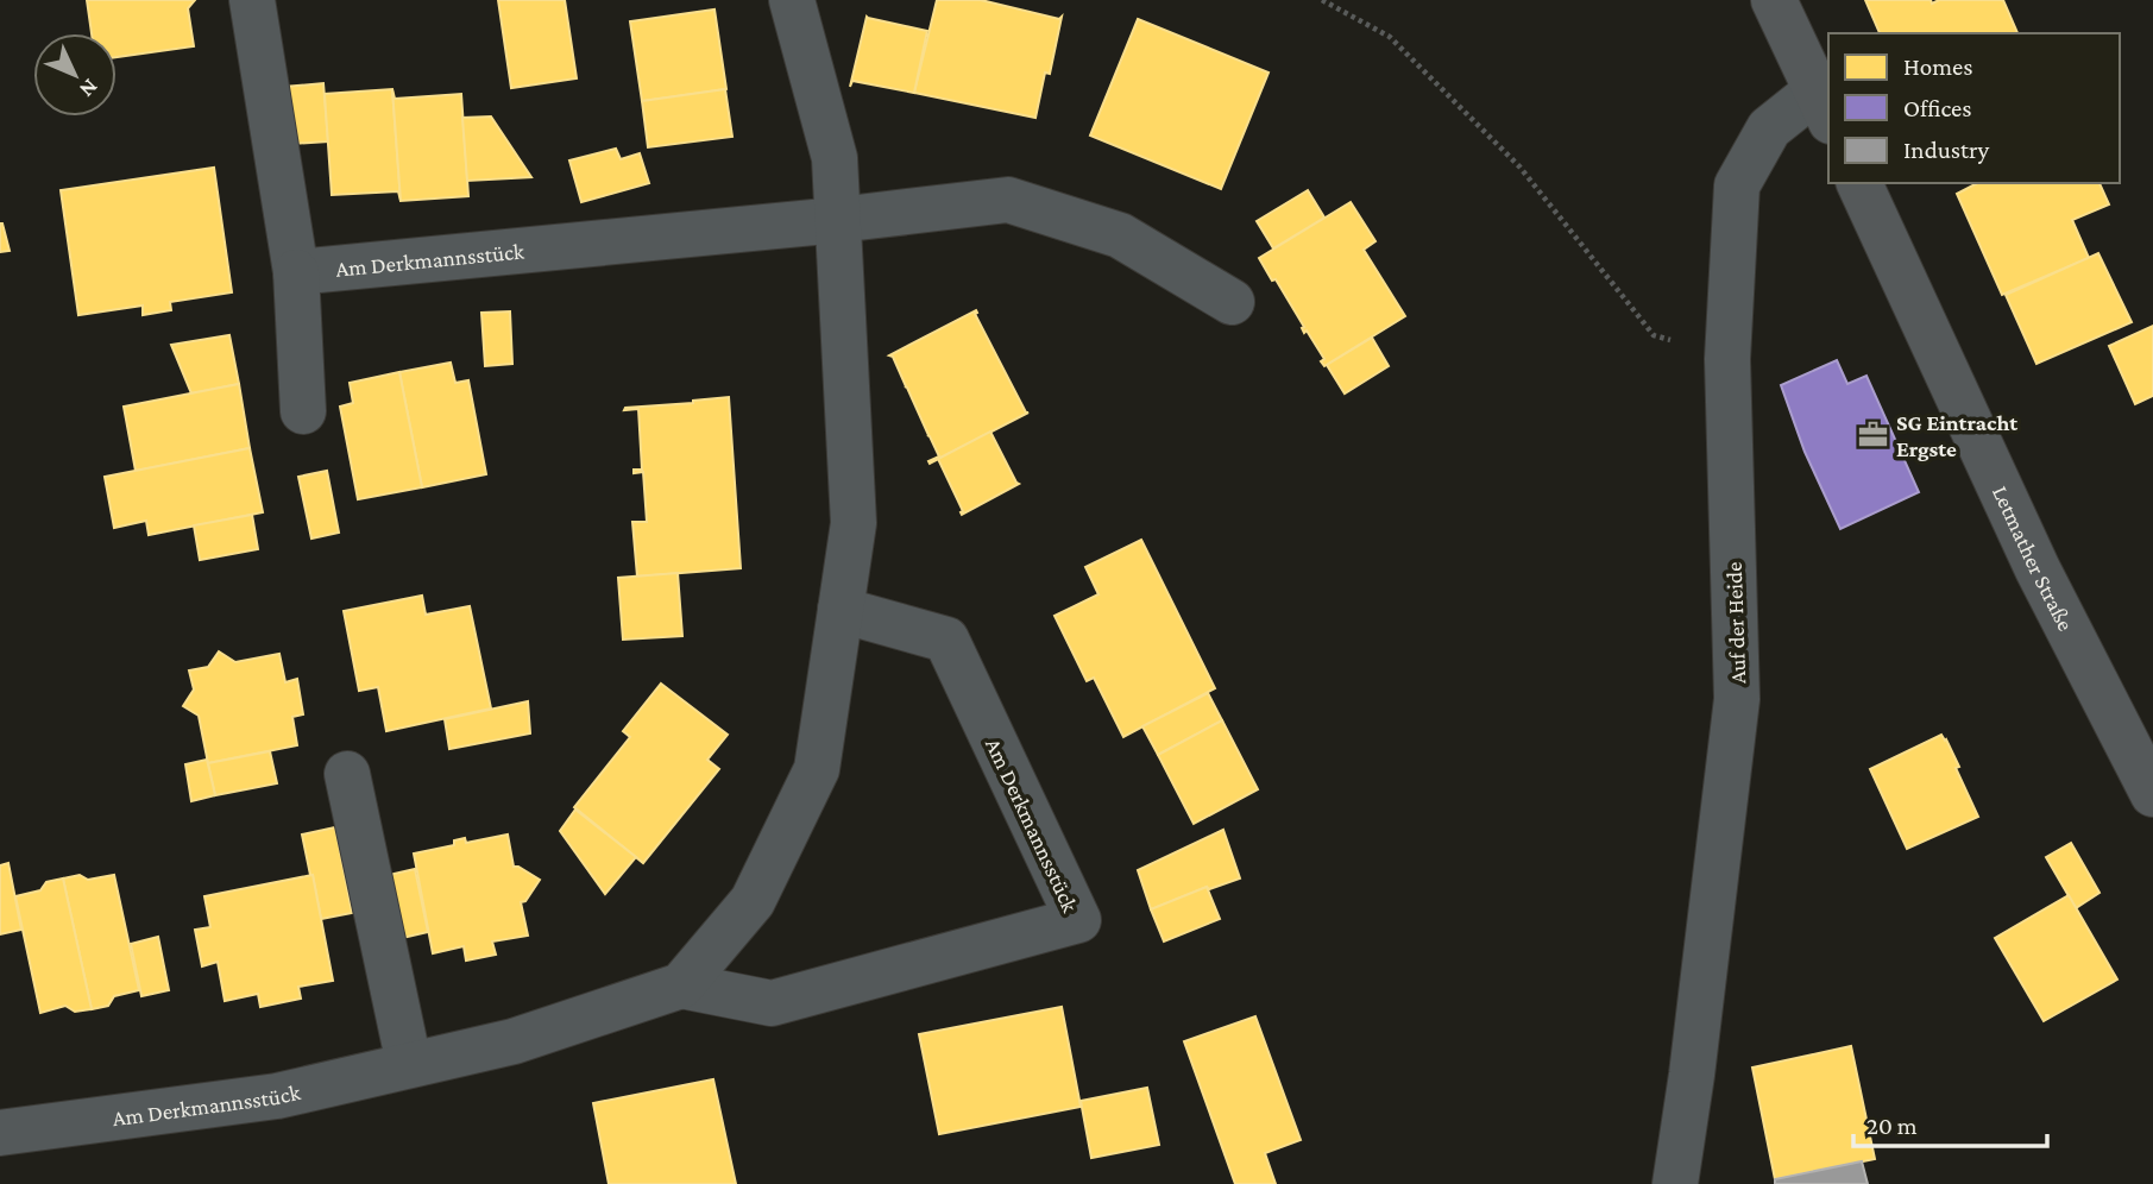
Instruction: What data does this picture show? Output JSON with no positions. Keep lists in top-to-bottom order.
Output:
{
  "streets": {
    "main road": ["Letmather Straße"],
    "street": ["Am Derkmannsstück", "Auf der Heide"]
  },
  "places": {
    "office": ["SG Eintracht Ergste"]
  },
  "legend": ["Homes", "Offices", "Industry"],
  "scale_bar": "20 m",
  "north": "bottom right"
}
